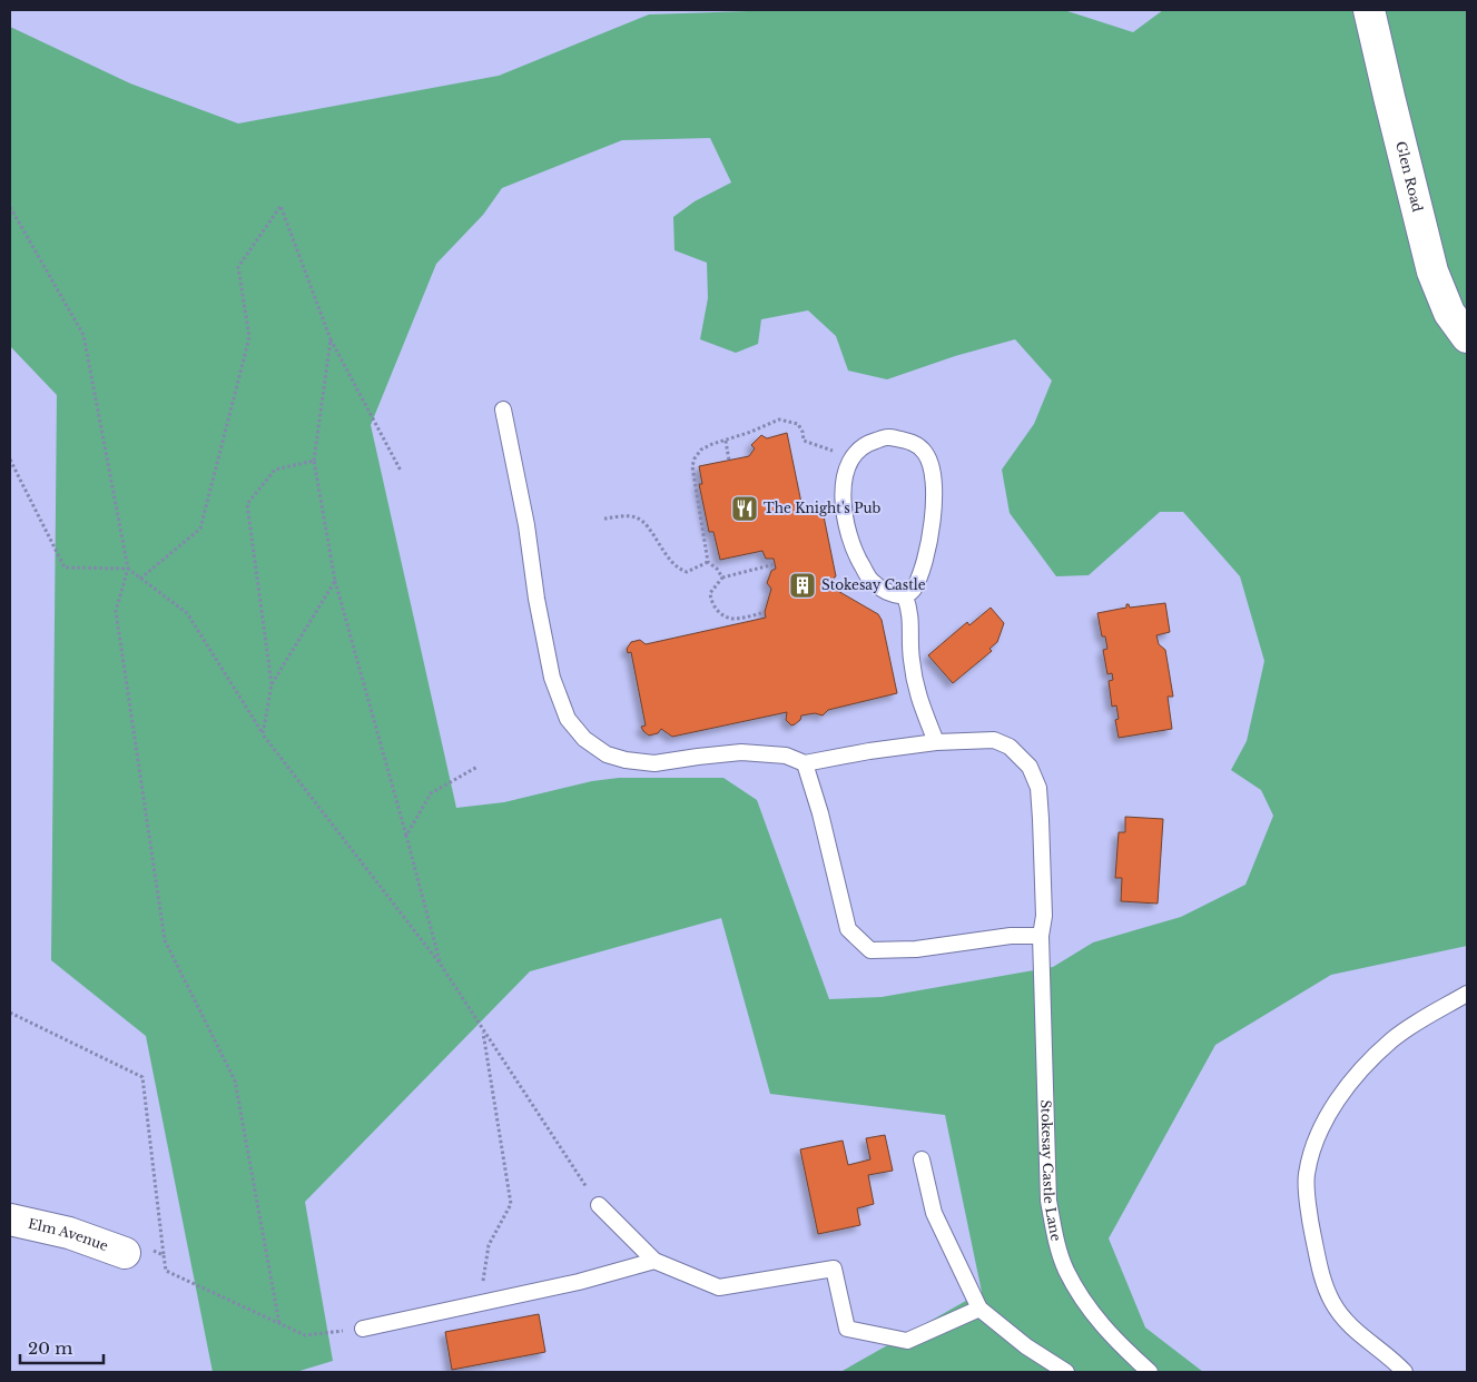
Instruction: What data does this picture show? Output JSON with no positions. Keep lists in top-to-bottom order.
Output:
{
  "streets": {
    "street": ["Glen Road", "Elm Avenue"],
    "lane": ["Stokesay Castle Lane"]
  },
  "places": {
    "restaurant": ["The Knight's Pub"],
    "building": ["Stokesay Castle"]
  },
  "scale_bar": "20 m"
}
